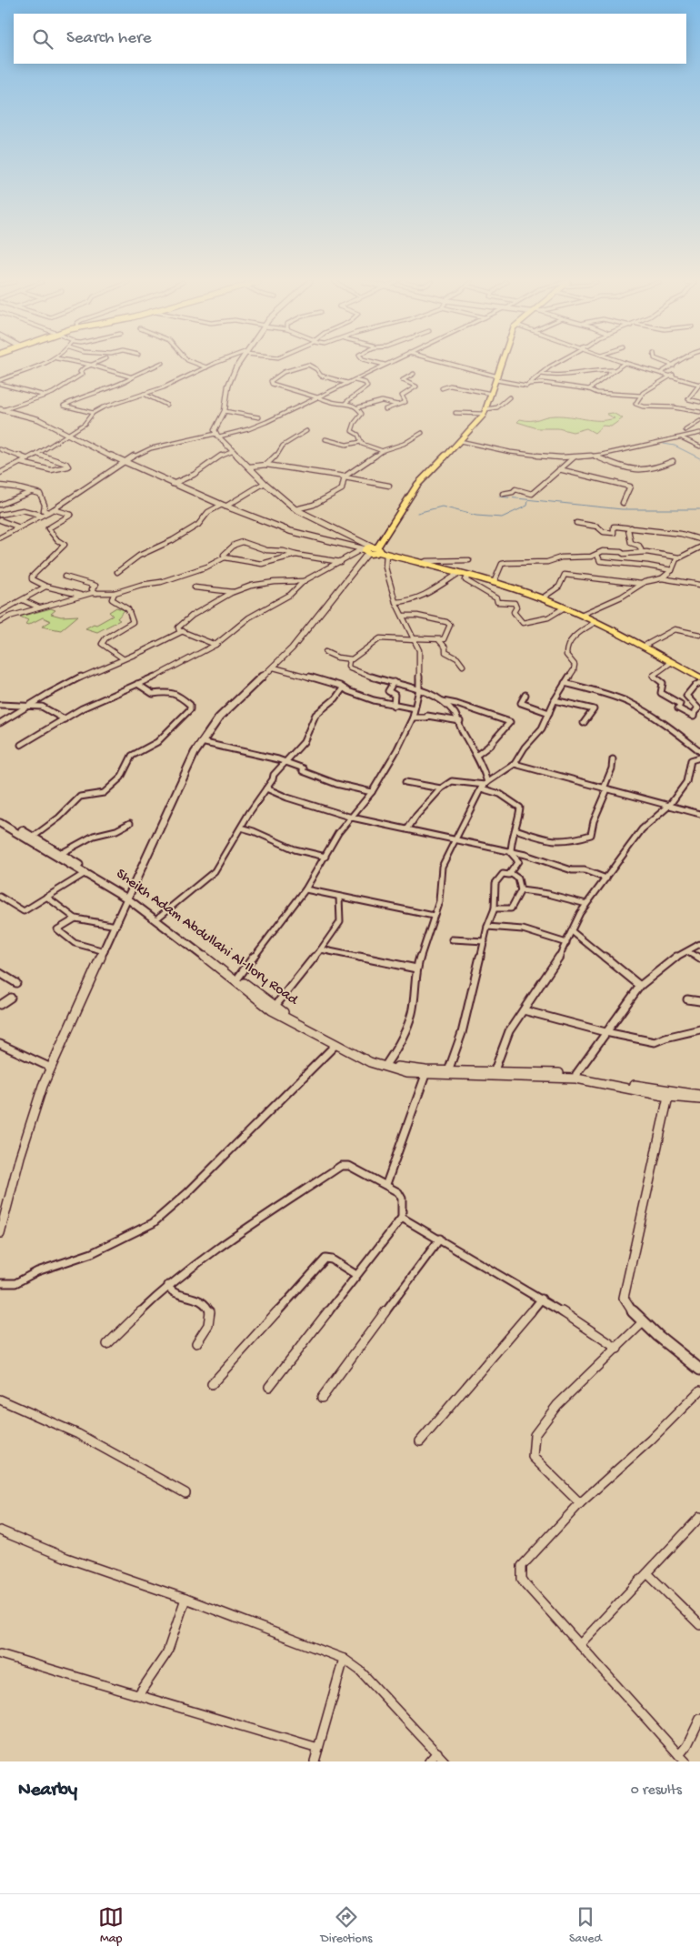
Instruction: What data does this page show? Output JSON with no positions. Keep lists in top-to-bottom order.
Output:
{
  "streets": {
    "street": ["Sheikh Adam Abdullahi Al-Ilory Road"]
  },
  "page": {
    "search": "Search here",
    "heading": ["Nearby", "0 results"],
    "nav": ["Map", "Directions", "Saved"]
  }
}
